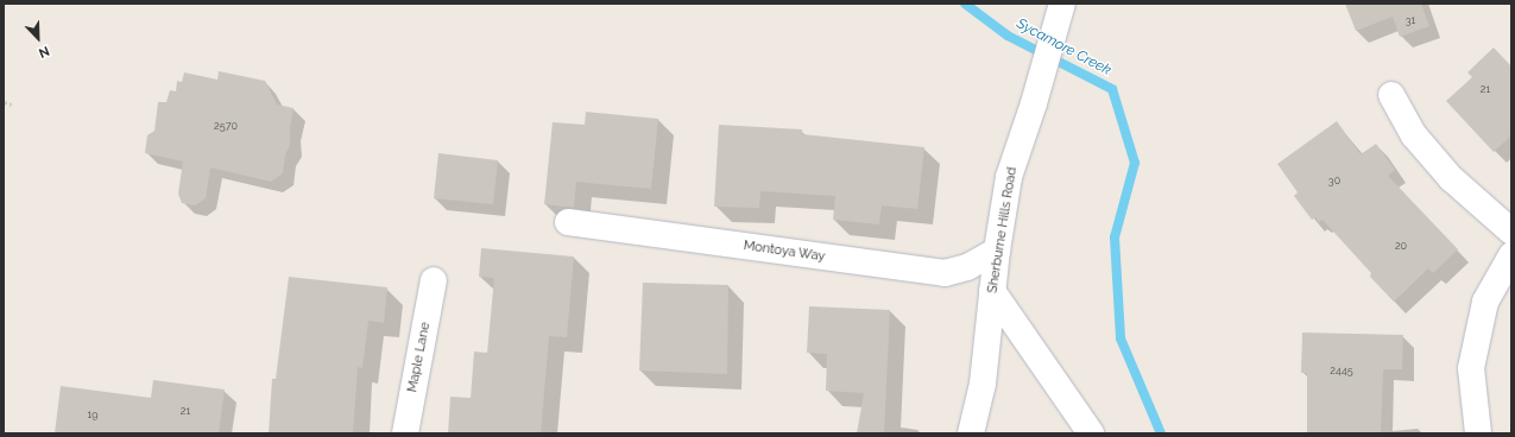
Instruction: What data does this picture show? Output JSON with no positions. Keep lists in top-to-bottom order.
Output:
{
  "streets": {
    "street": ["Sherburne Hills Road", "Montoya Way", "Maple Lane"]
  },
  "crossings": [
    ["Sherburne Hills Road", "Montoya Way"]
  ],
  "water": ["Sycamore Creek"],
  "house_numbers": [
    "31",
    "21",
    "2570",
    "30",
    "20",
    "2445",
    "21",
    "19"
  ],
  "north": "bottom right"
}
